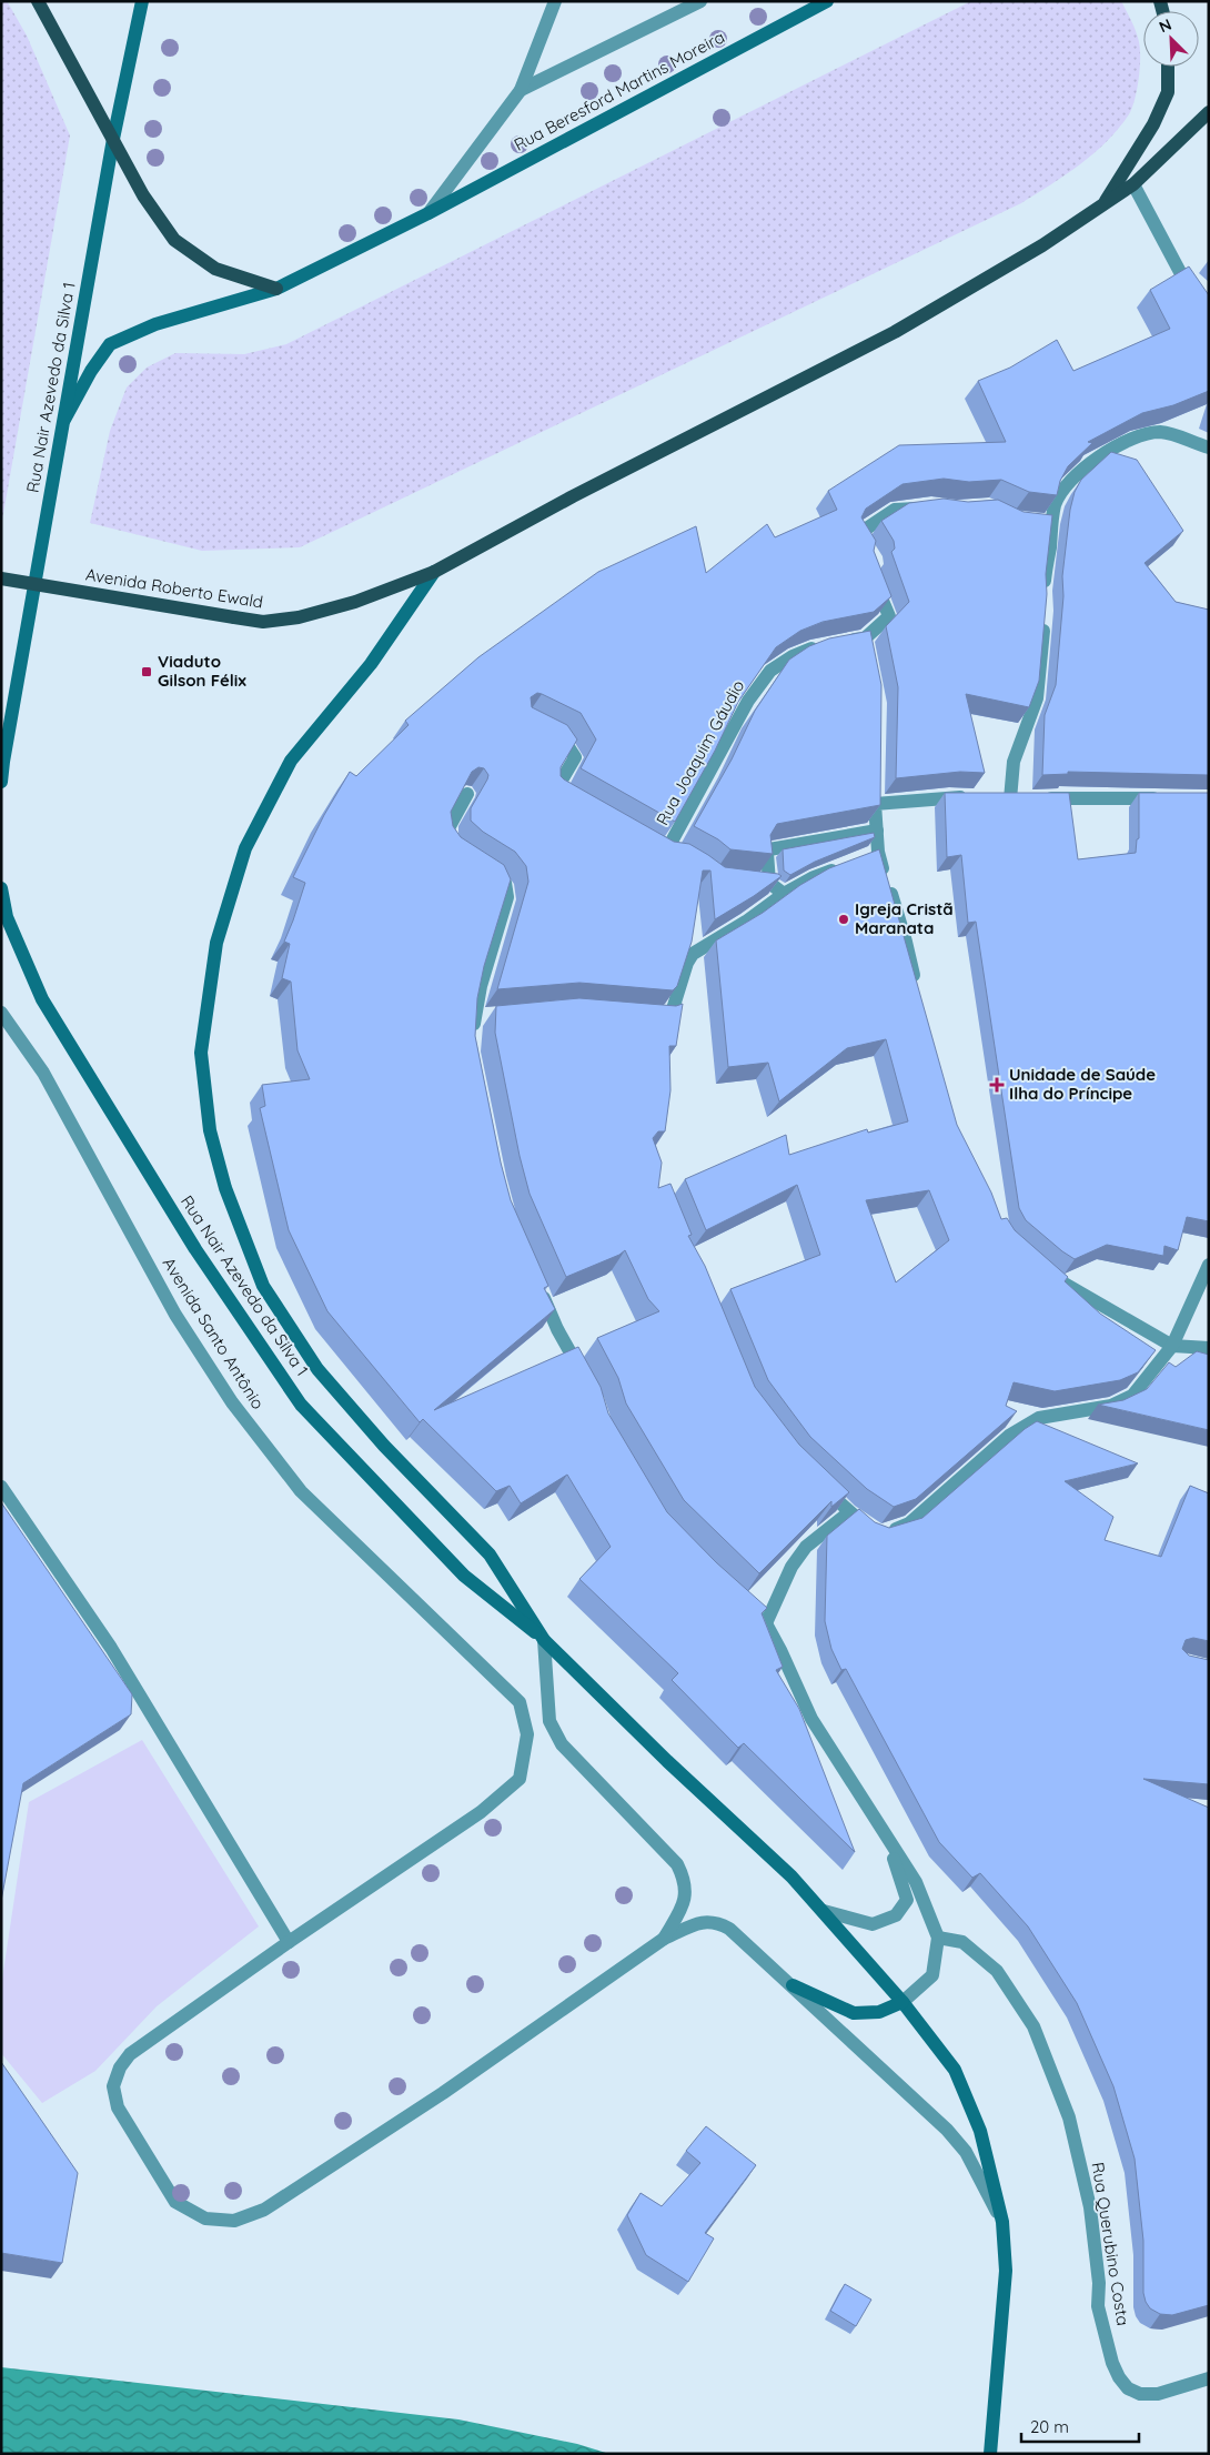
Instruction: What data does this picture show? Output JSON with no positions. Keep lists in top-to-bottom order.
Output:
{
  "streets": {
    "main road": ["Rua Beresford Martins Moreira", "Rua Nair Azevedo da Silva 1", "Avenida Roberto Ewald"],
    "street": ["Rua Joaquim Gáudio", "Avenida Santo Antônio", "Rua Querubino Costa"]
  },
  "crossings": [
    ["Rua Beresford Martins Moreira", "Rua Nair Azevedo da Silva 1"]
  ],
  "places": {
    "transit": ["Viaduto Gilson Félix"],
    "other": ["Igreja Cristã Maranata"],
    "health": ["Unidade de Saúde Ilha do Príncipe"]
  },
  "scale_bar": "20 m",
  "north": "top left"
}
